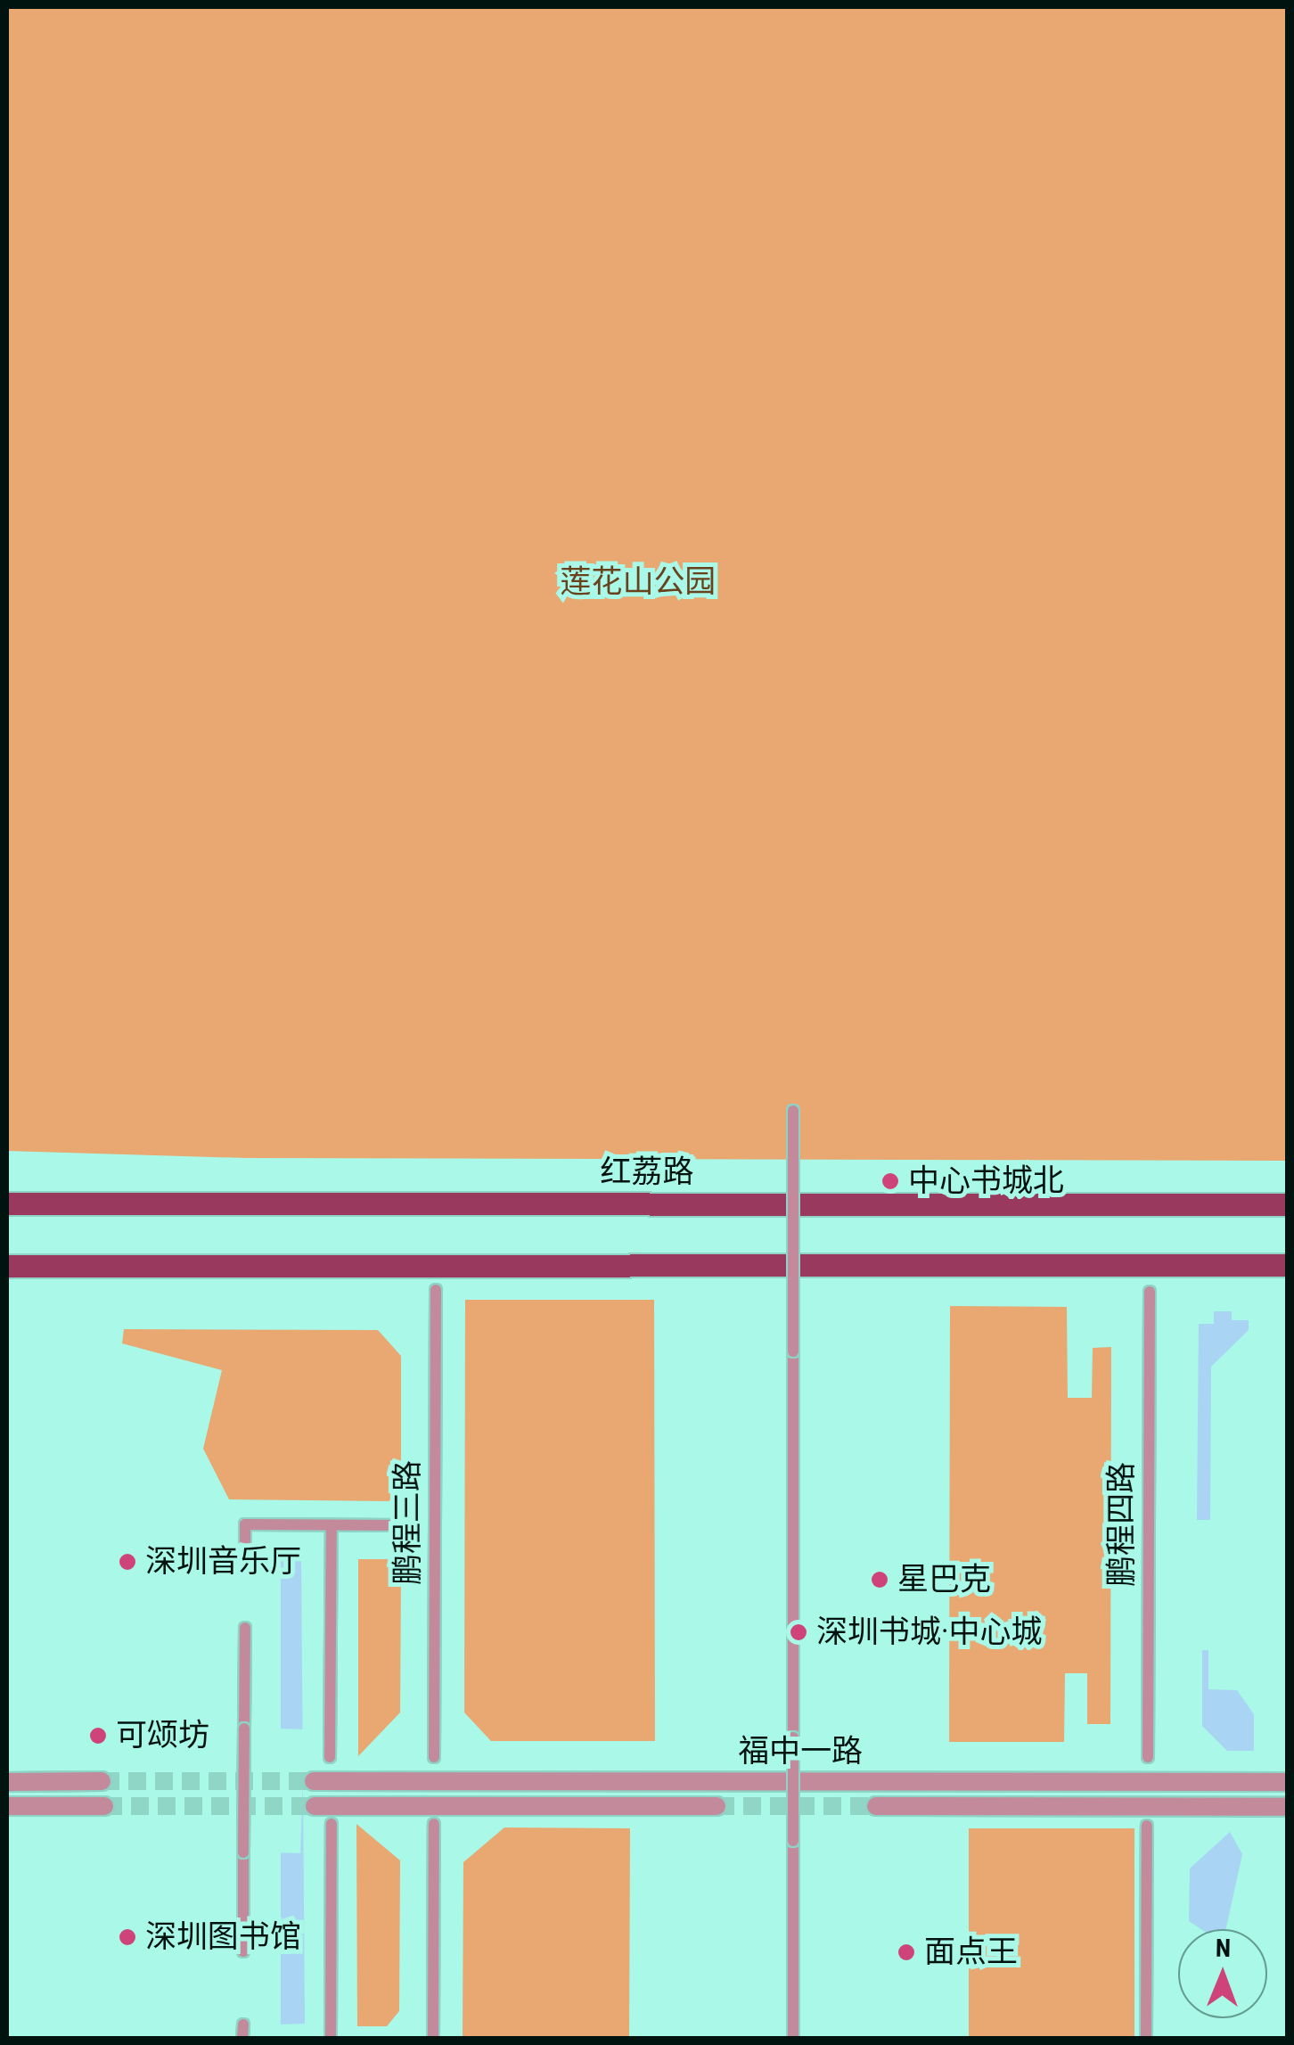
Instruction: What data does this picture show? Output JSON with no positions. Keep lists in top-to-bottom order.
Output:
{
  "streets": {
    "main road": ["红荔路"],
    "street": ["鹏程三路", "鹏程四路", "福中一路"]
  },
  "parks": ["莲花山公园"],
  "places": [
    "中心书城北",
    "深圳音乐厅",
    "星巴克",
    "深圳书城·中心城",
    "可颂坊",
    "深圳图书馆",
    "面点王"
  ],
  "north": "top"
}
